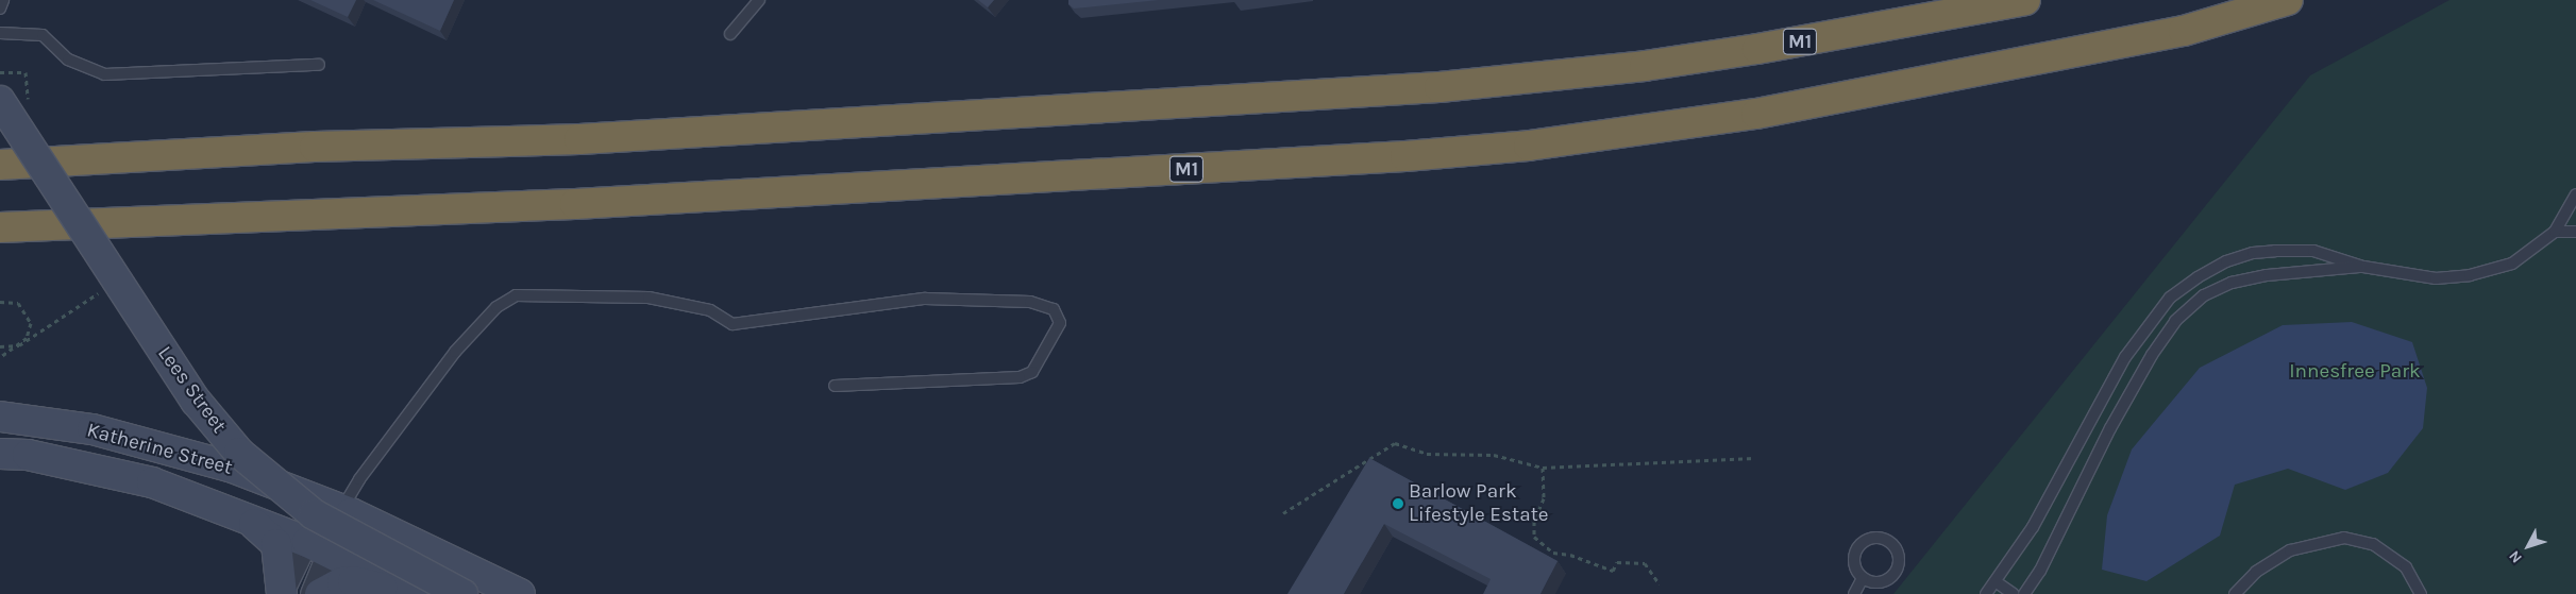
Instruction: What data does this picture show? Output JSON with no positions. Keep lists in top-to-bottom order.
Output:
{
  "streets": {
    "highway": ["M1"],
    "main road": ["Lees Street", "Katherine Street"]
  },
  "parks": ["Innesfree Park"],
  "places": ["Barlow Park Lifestyle Estate"],
  "north": "bottom left"
}
